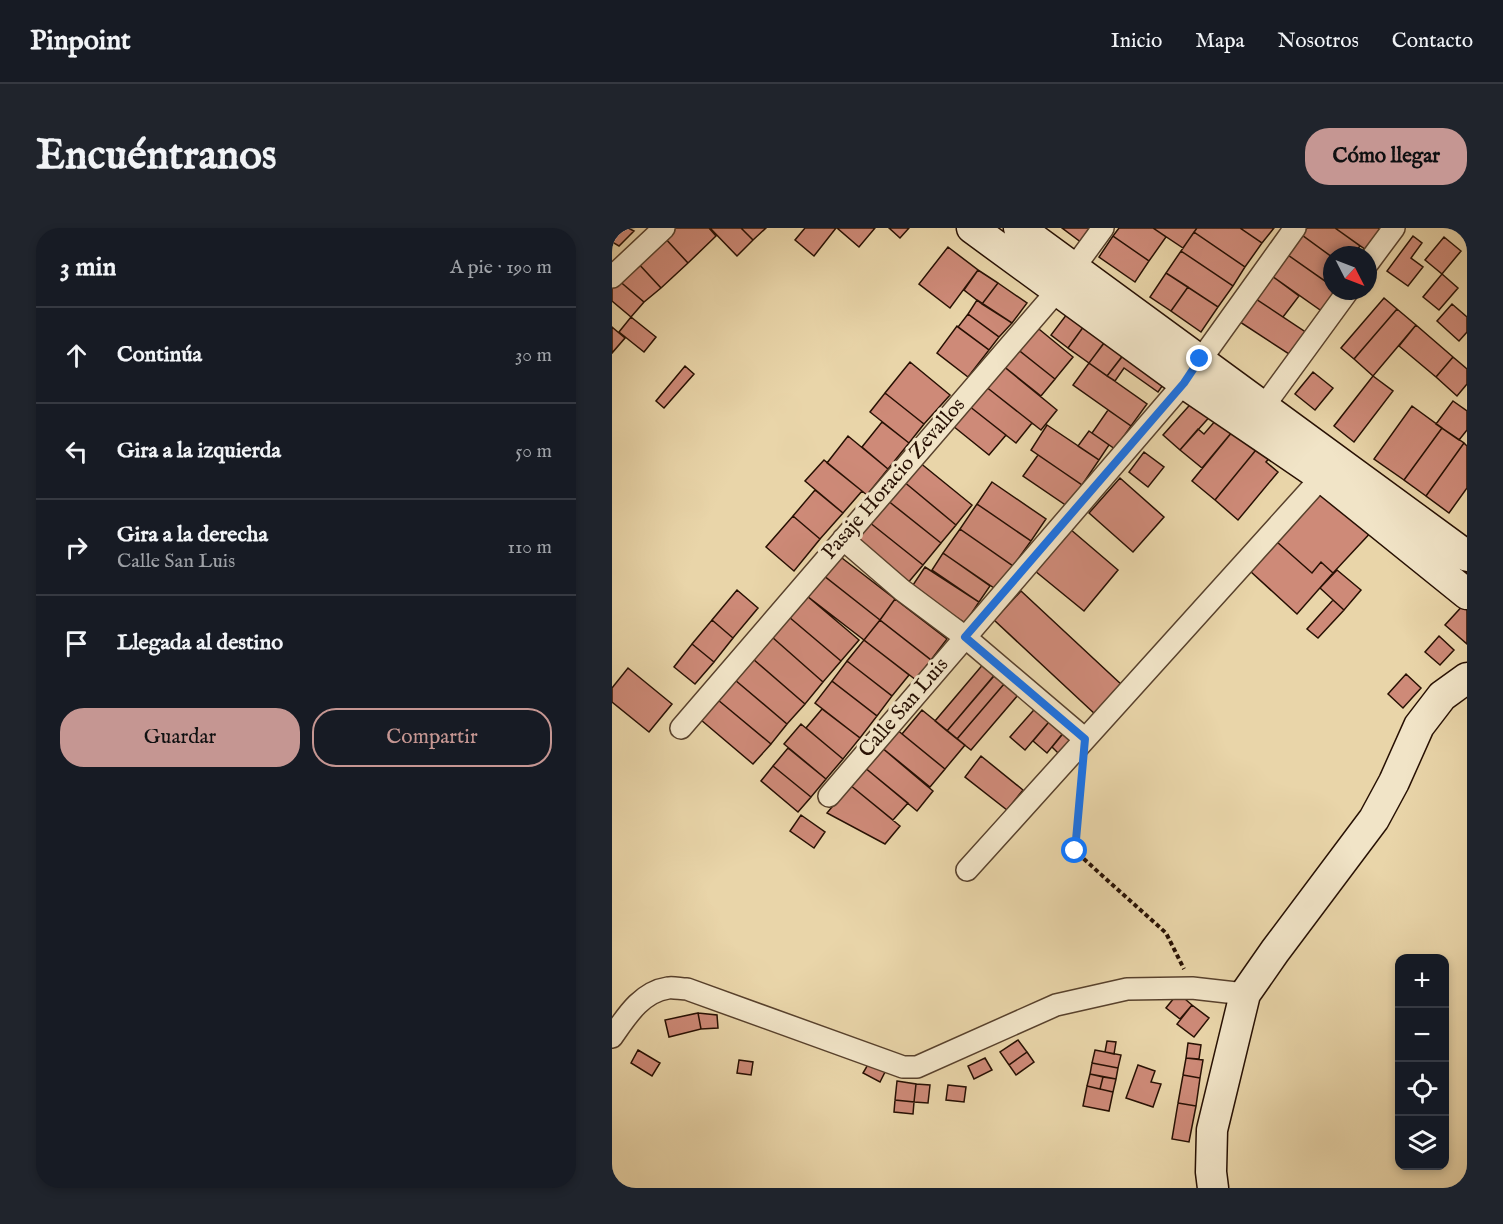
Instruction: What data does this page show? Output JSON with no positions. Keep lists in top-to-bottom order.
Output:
{
  "streets": {
    "street": ["Pasaje Horacio Zevallos", "Calle San Luis"]
  },
  "north": "bottom right",
  "page": {
    "header": "Pinpoint",
    "nav": [
      "Inicio",
      "Mapa",
      "Nosotros",
      "Contacto"
    ],
    "buttons": [
      "Cómo llegar",
      ["Guardar", "Compartir"]
    ],
    "title": "Encuéntranos",
    "heading": ["3 min", "A pie · 190 m"],
    "list": [
      ["Continúa", "30 m"],
      ["Gira a la izquierda", "50 m"],
      ["Gira a la derecha", "Calle San Luis", "110 m"],
      "Llegada al destino"
    ],
    "map_buttons": ["+", "−"]
  }
}
